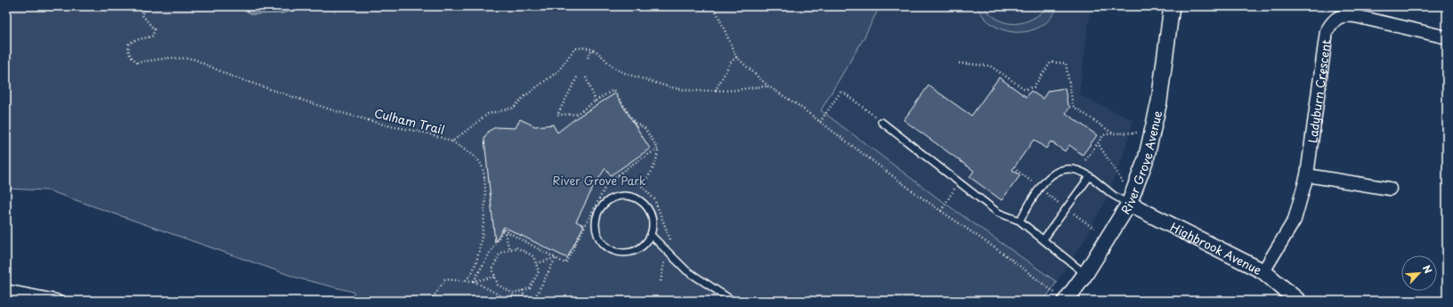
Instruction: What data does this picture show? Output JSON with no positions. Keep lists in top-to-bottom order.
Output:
{
  "streets": {
    "street": ["Ladyburn Crescent", "River Grove Avenue", "Highbrook Avenue"],
    "path": ["Culham Trail"]
  },
  "crossings": [
    ["Ladyburn Crescent", "Highbrook Avenue"],
    ["River Grove Avenue", "Highbrook Avenue"]
  ],
  "parks": ["River Grove Park"],
  "north": "top right"
}
